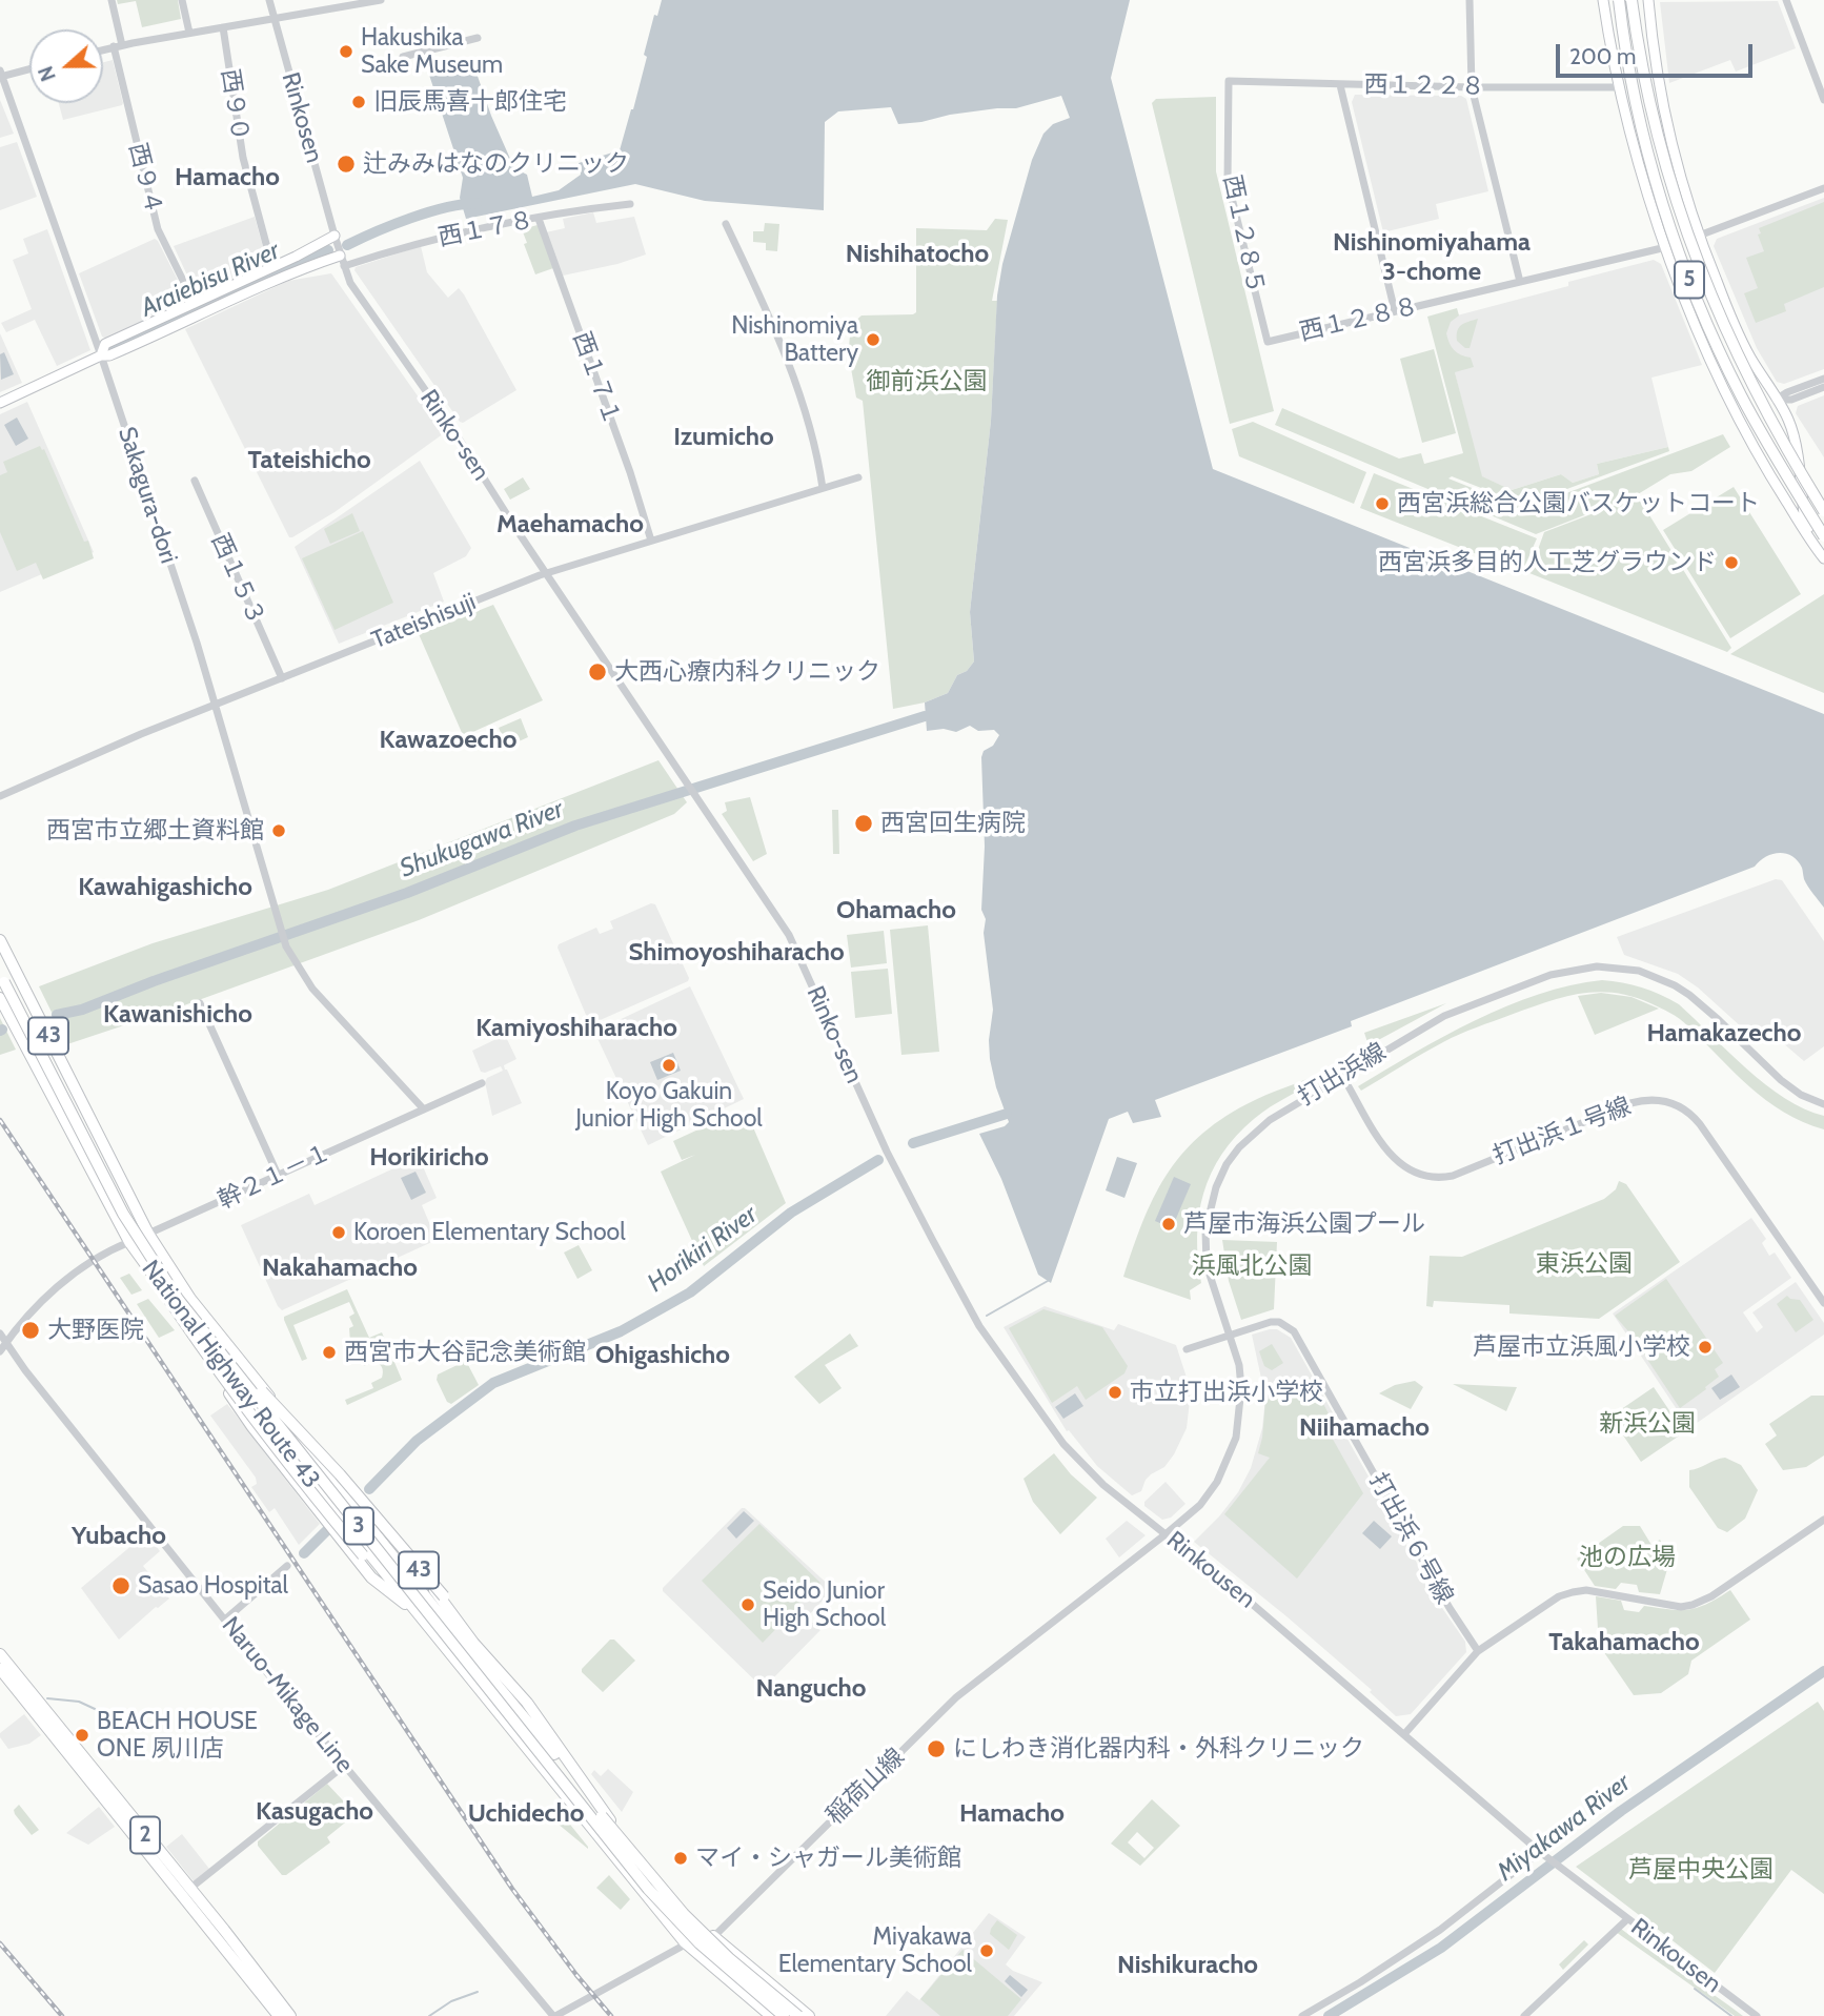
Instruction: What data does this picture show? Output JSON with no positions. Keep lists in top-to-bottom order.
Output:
{
  "streets": {
    "highway": [
      "5",
      "43",
      "National Highway Route 43",
      "3",
      "2"
    ],
    "street": [
      "西１２２８",
      "西９０",
      "Rinkosen",
      "西９４",
      "西１７８",
      "西１２８５",
      "西１２８８",
      "西１７１",
      "Rinko-sen",
      "Sakagura-dori",
      "西１５３",
      "Tateishisuji",
      "打出浜線",
      "打出浜１号線",
      "幹２１－１",
      "打出浜６号線",
      "Rinkousen",
      "Naruo-Mikage Line",
      "稲荷山線"
    ]
  },
  "crossings": [
    ["西１２２８", "西１２８５"],
    ["Rinkosen", "Rinko-sen"],
    ["西１７８", "西１７１"],
    ["西１７８", "Rinko-sen"],
    ["西１２８５", "西１２８８"],
    ["西１７１", "Tateishisuji"],
    ["Rinko-sen", "Tateishisuji"],
    ["Rinko-sen", "打出浜線"],
    ["Rinko-sen", "Rinkousen"],
    ["Rinko-sen", "稲荷山線"],
    ["Sakagura-dori", "Tateishisuji"],
    ["Sakagura-dori", "幹２１－１"],
    ["西１５３", "Tateishisuji"],
    ["打出浜線", "打出浜１号線"],
    ["打出浜線", "打出浜６号線"],
    ["打出浜線", "Rinkousen"],
    ["打出浜線", "稲荷山線"],
    ["幹２１－１", "National Highway Route 43"],
    ["National Highway Route 43", "稲荷山線"],
    ["Rinkousen", "稲荷山線"]
  ],
  "districts": [
    "Hamacho",
    "Nishinomiyahama 3-chome",
    "Nishihatocho",
    "Izumicho",
    "Tateishicho",
    "Maehamacho",
    "Kawazoecho",
    "Kawahigashicho",
    "Ohamacho",
    "Shimoyoshiharacho",
    "Kawanishicho",
    "Kamiyoshiharacho",
    "Hamakazecho",
    "Horikiricho",
    "Nakahamacho",
    "Ohigashicho",
    "Niihamacho",
    "Yubacho",
    "Takahamacho",
    "Nangucho",
    "Kasugacho",
    "Uchidecho",
    "Hamacho",
    "Nishikuracho"
  ],
  "water": [
    "Araiebisu River",
    "Shukugawa River",
    "Horikiri River",
    "Miyakawa River"
  ],
  "parks": [
    "御前浜公園",
    "東浜公園",
    "浜風北公園",
    "新浜公園",
    "池の広場",
    "芦屋中央公園"
  ],
  "places": [
    "Hakushika Sake Museum",
    "旧辰馬喜十郎住宅",
    "辻みみはなのクリニック",
    "Nishinomiya Battery",
    "西宮浜総合公園バスケットコート",
    "西宮浜多目的人工芝グラウンド",
    "大西心療内科クリニック",
    "西宮回生病院",
    "西宮市立郷土資料館",
    "Koyo Gakuin Junior High School",
    "芦屋市海浜公園プール",
    "Koroen Elementary School",
    "大野医院",
    "芦屋市立浜風小学校",
    "西宮市大谷記念美術館",
    "市立打出浜小学校",
    "Sasao Hospital",
    "Seido Junior High School",
    "BEACH HOUSE ONE 夙川店",
    "にしわき消化器内科・外科クリニック",
    "マイ・シャガール美術館",
    "Miyakawa Elementary School"
  ],
  "scale_bar": "200 m",
  "north": "left"
}
